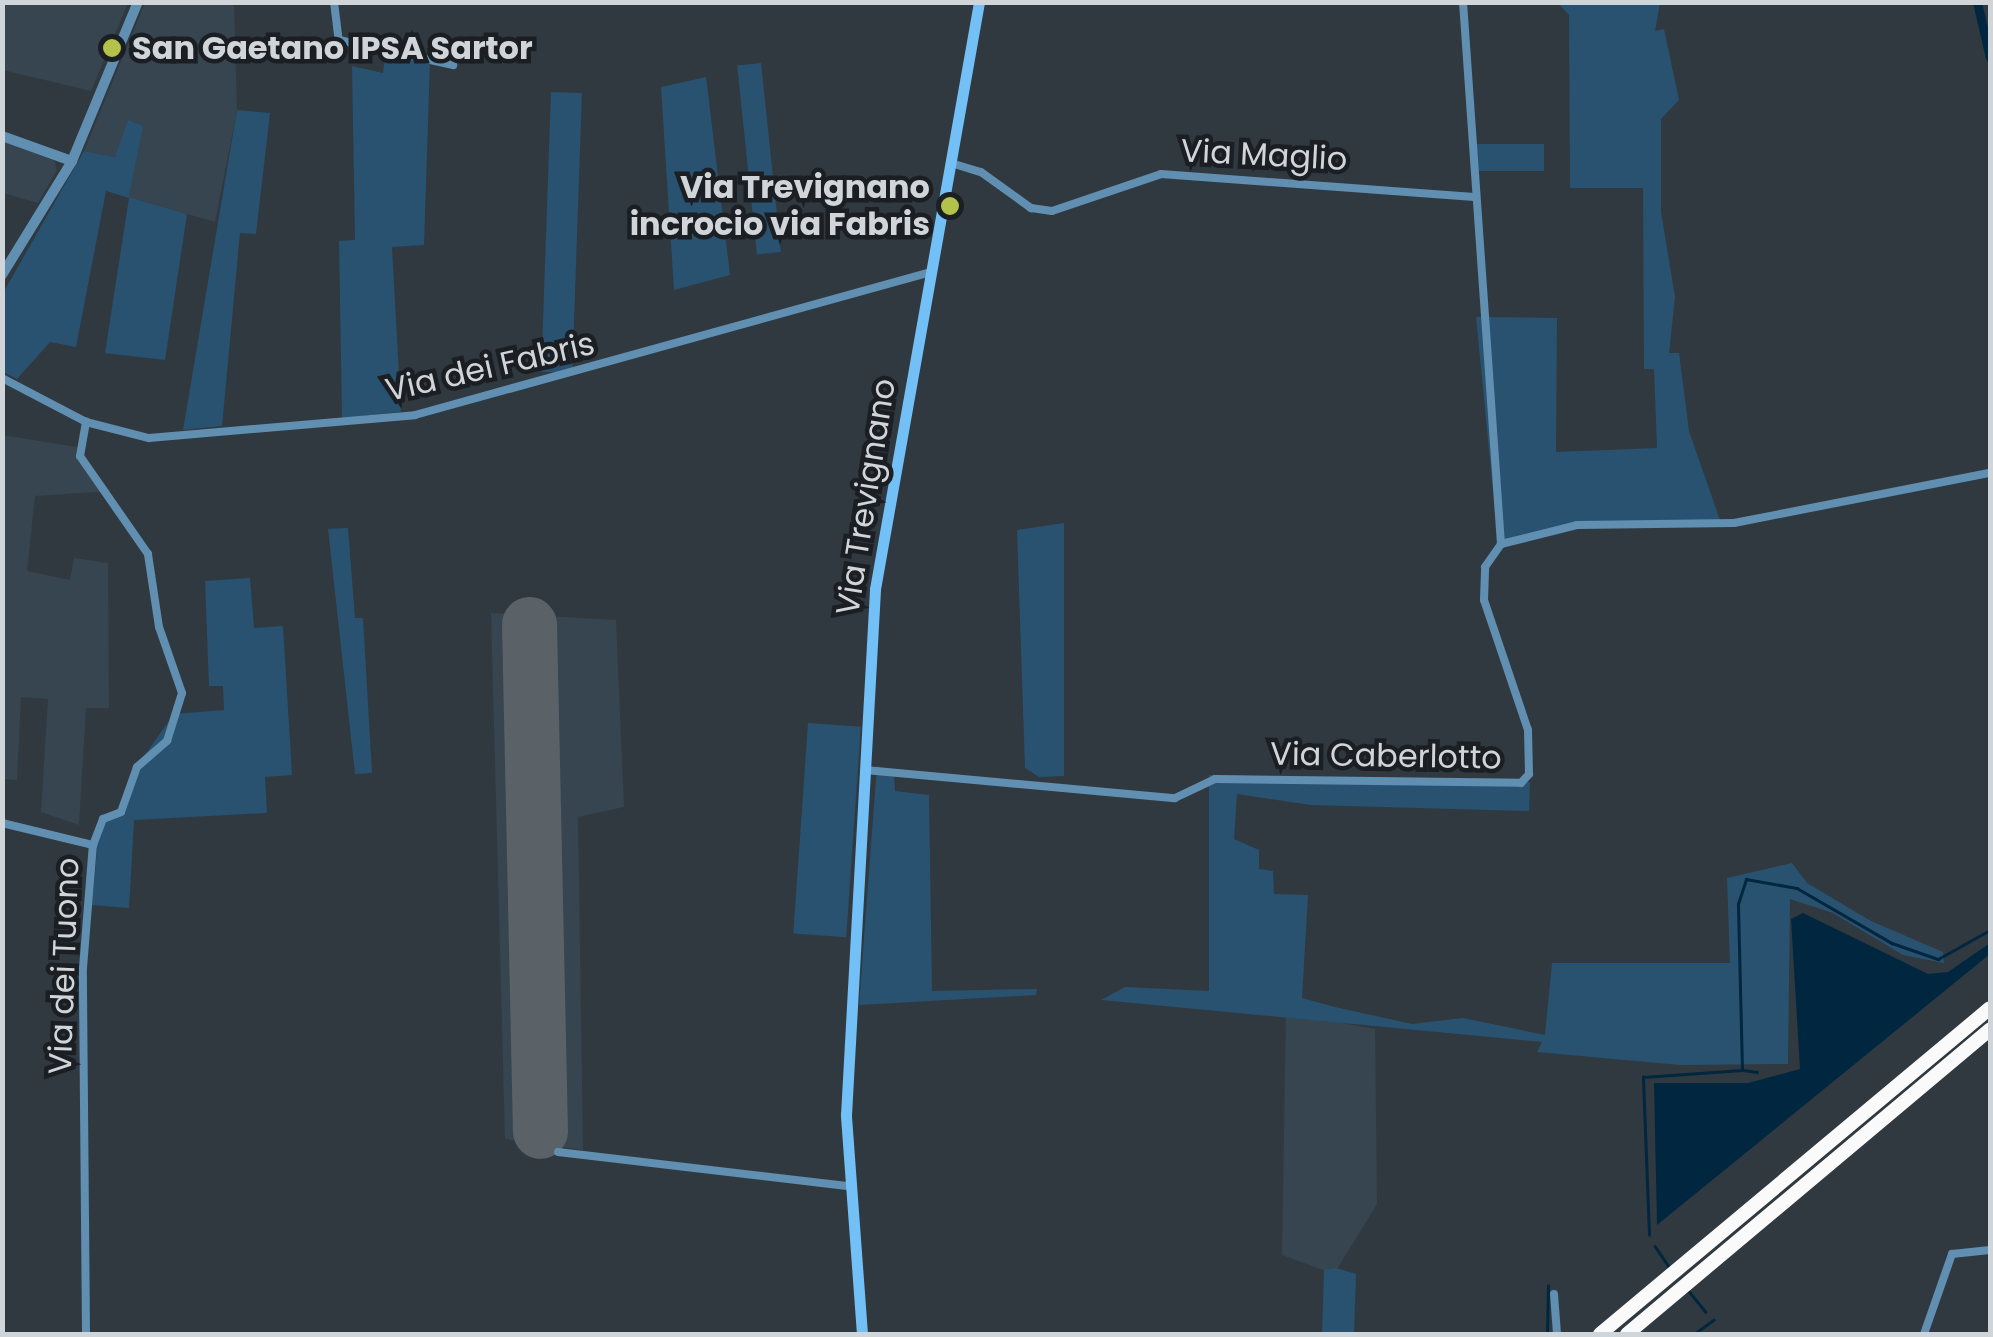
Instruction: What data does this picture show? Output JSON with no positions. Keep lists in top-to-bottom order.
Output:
{
  "streets": {
    "main road": ["Via Trevignano"],
    "street": [
      "Via Maglio",
      "Via dei Fabris",
      "Via Caberlotto",
      "Via dei Tuono"
    ]
  },
  "crossings": [
    ["Via Maglio", "Via Trevignano"],
    ["Via dei Fabris", "Via Trevignano"],
    ["Via dei Fabris", "Via dei Tuono"],
    ["Via Trevignano", "Via Caberlotto"]
  ],
  "places": ["San Gaetano IPSA Sartor", "Via Trevignano incrocio via Fabris"]
}
